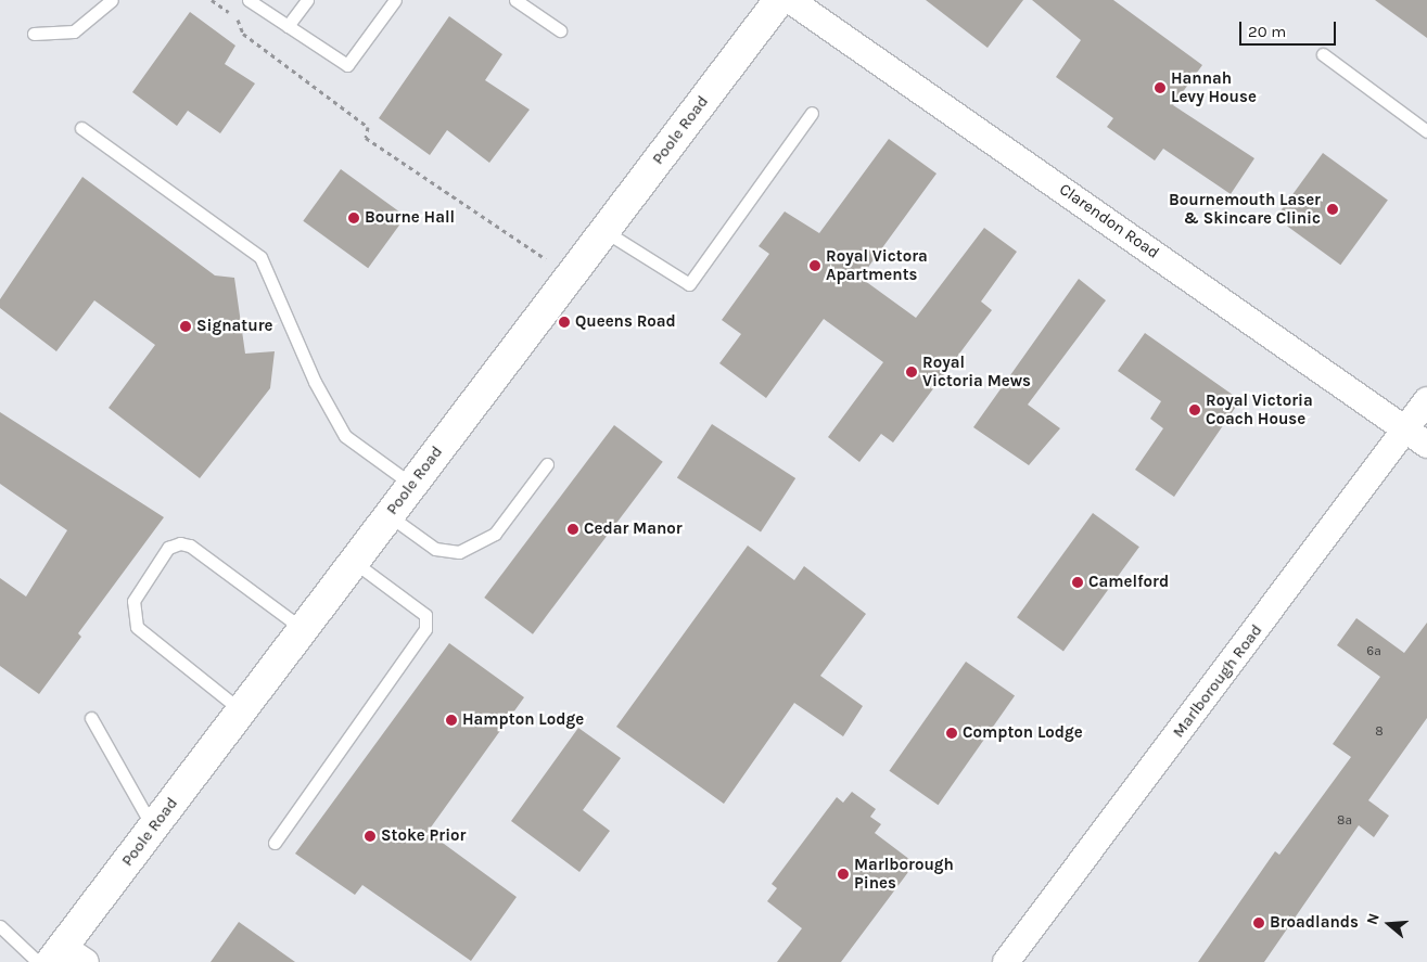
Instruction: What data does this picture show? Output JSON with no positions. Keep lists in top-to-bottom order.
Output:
{
  "streets": {
    "street": ["Poole Road", "Clarendon Road", "Marlborough Road"]
  },
  "crossings": [
    ["Clarendon Road", "Marlborough Road"]
  ],
  "places": [
    "Hannah Levy House",
    "Bournemouth Laser & Skincare Clinic",
    "Bourne Hall",
    "Royal Victora Apartments",
    "Queens Road",
    "Signature",
    "Royal Victoria Mews",
    "Royal Victoria Coach House",
    "Cedar Manor",
    "Camelford",
    "Hampton Lodge",
    "Compton Lodge",
    "Stoke Prior",
    "Marlborough Pines",
    "Broadlands"
  ],
  "house_numbers": ["6a", "8", "8a"],
  "scale_bar": "20 m",
  "north": "left"
}
